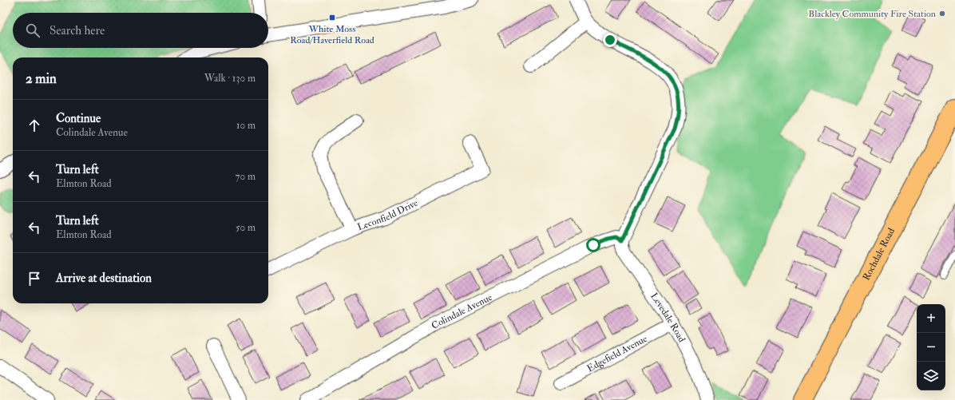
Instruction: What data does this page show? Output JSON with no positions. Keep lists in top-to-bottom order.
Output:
{
  "streets": {
    "main road": ["Rochdale Road"],
    "street": [
      "Leconfield Drive",
      "Colindale Avenue",
      "Levedale Road",
      "Edgefield Avenue"
    ]
  },
  "crossings": [
    ["Colindale Avenue", "Levedale Road"],
    ["Levedale Road", "Edgefield Avenue"]
  ],
  "places": {
    "other": ["Blackley Community Fire Station"],
    "transit": ["White Moss Road/Haverfield Road"]
  },
  "page": {
    "search": "Search here",
    "heading": ["2 min", "Walk · 130 m"],
    "list": [
      ["Continue", "Colindale Avenue", "10 m"],
      ["Turn left", "Elmton Road", "70 m"],
      ["Turn left", "Elmton Road", "50 m"],
      "Arrive at destination"
    ],
    "map_buttons": ["+", "−"]
  }
}
